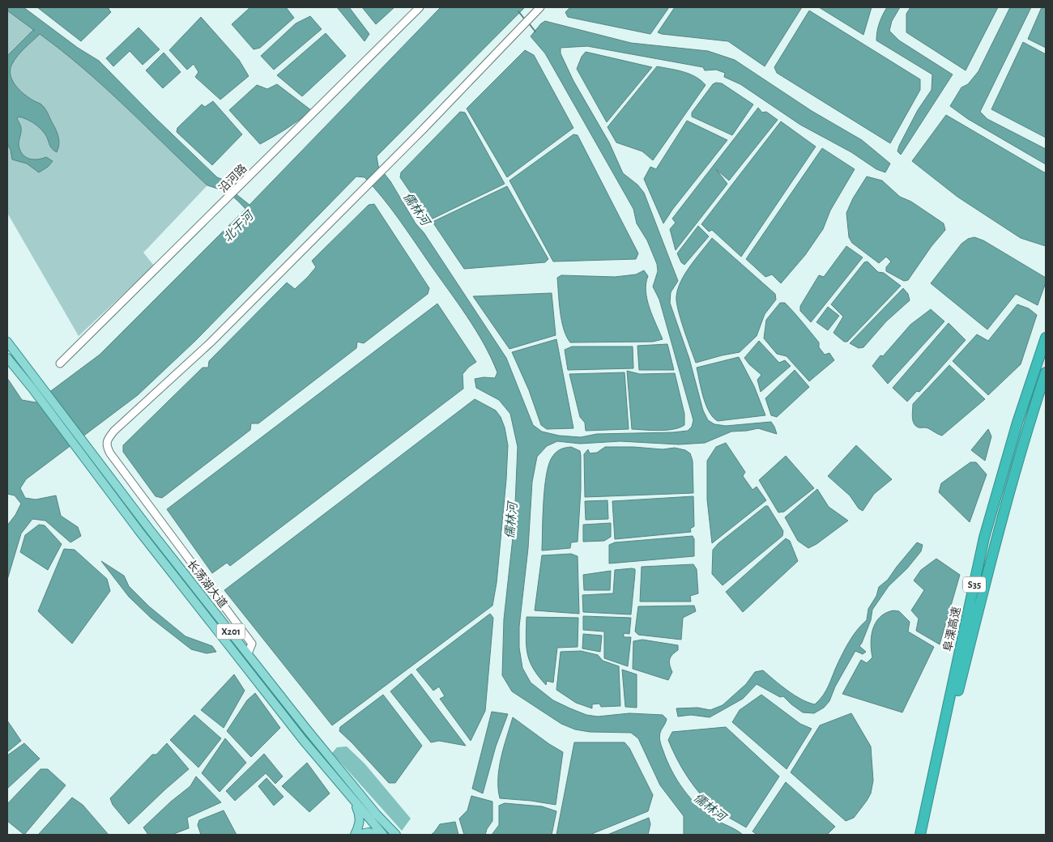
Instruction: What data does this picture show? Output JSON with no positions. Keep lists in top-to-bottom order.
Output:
{
  "streets": {
    "highway": ["S35", "阜溧高速"],
    "main road": ["长荡湖大道", "X201"],
    "street": ["沿河路"]
  },
  "water": ["儒林河", "北干河"]
}
